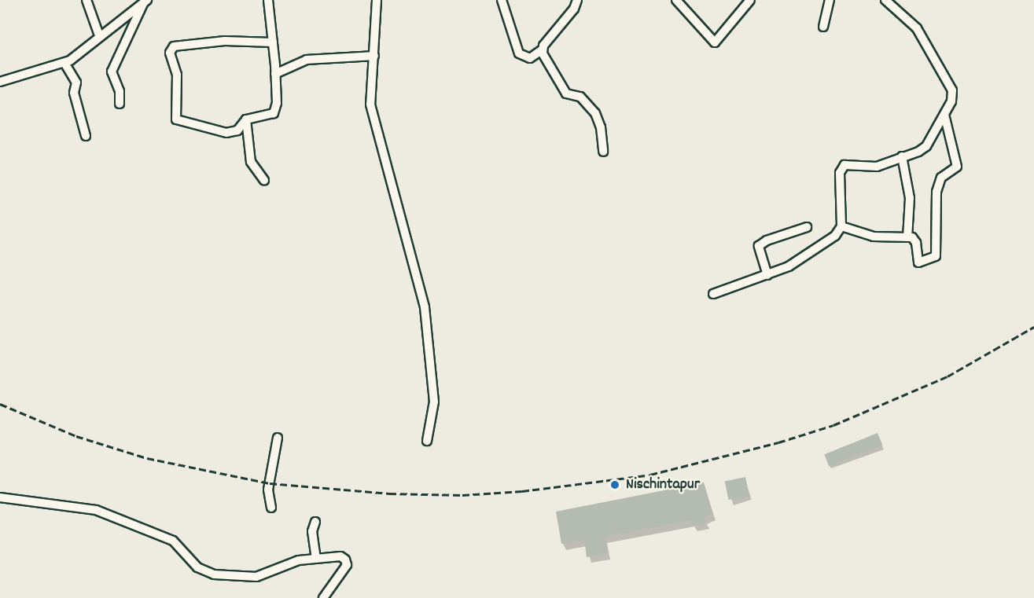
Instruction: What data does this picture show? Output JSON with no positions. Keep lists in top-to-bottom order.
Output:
{
  "places": ["Nischintapur"]
}
